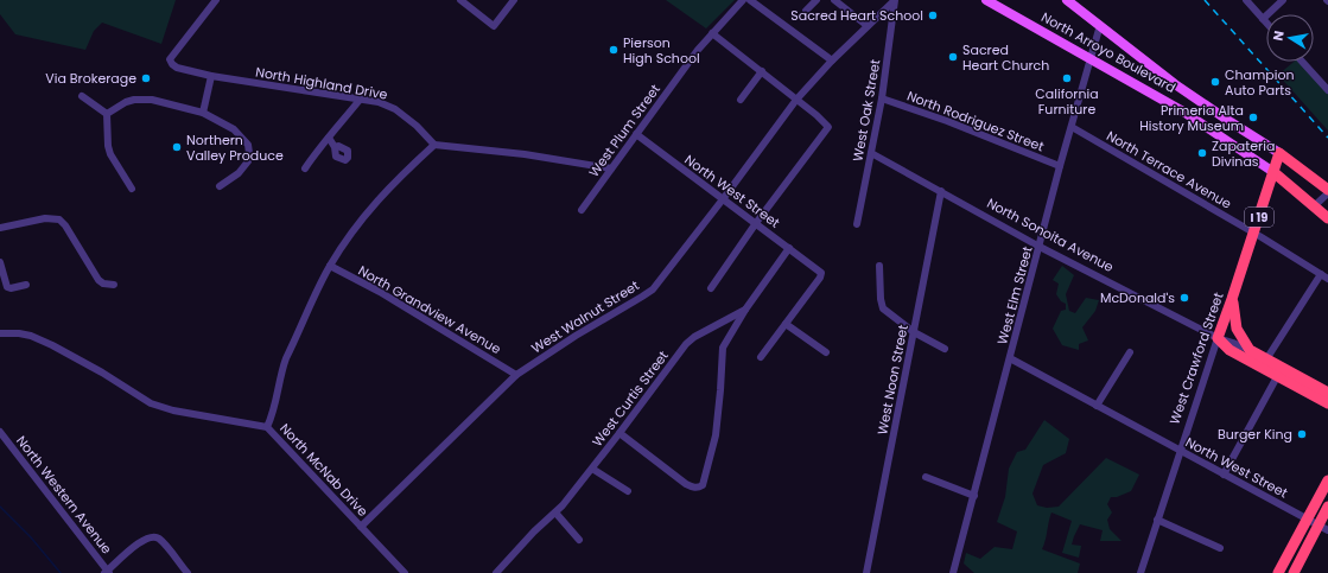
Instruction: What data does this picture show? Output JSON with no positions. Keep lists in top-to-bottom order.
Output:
{
  "streets": {
    "highway": [
      "North Arroyo Boulevard",
      "I 19",
      "North Sonoita Avenue",
      "West Crawford Street"
    ],
    "street": [
      "North Highland Drive",
      "West Oak Street",
      "North Rodriguez Street",
      "West Plum Street",
      "North Terrace Avenue",
      "North West Street",
      "West Elm Street",
      "North Grandview Avenue",
      "West Walnut Street",
      "West Noon Street",
      "West Curtis Street",
      "North McNab Drive",
      "North Western Avenue"
    ]
  },
  "crossings": [
    ["North Arroyo Boulevard", "West Elm Street"],
    ["North Arroyo Boulevard", "West Crawford Street"],
    ["West Oak Street", "North Rodriguez Street"],
    ["West Oak Street", "North Sonoita Avenue"],
    ["West Oak Street", "West Walnut Street"],
    ["North Rodriguez Street", "West Elm Street"],
    ["West Plum Street", "North West Street"],
    ["North Terrace Avenue", "West Elm Street"],
    ["North Terrace Avenue", "West Crawford Street"],
    ["North West Street", "West Elm Street"],
    ["North West Street", "West Walnut Street"],
    ["North West Street", "West Crawford Street"],
    ["North West Street", "West Curtis Street"],
    ["I 19", "North Sonoita Avenue"],
    ["I 19", "West Crawford Street"],
    ["North Sonoita Avenue", "West Elm Street"],
    ["North Sonoita Avenue", "West Crawford Street"],
    ["North Sonoita Avenue", "West Noon Street"],
    ["North Grandview Avenue", "West Walnut Street"],
    ["West Walnut Street", "North McNab Drive"]
  ],
  "places": [
    "Sacred Heart School",
    "Pierson High School",
    "Sacred Heart Church",
    "Via Brokerage",
    "California Furniture",
    "Champion Auto Parts",
    "Primeria Alta History Museum",
    "Northern Valley Produce",
    "Zapateria Divinas",
    "McDonald's",
    "Burger King"
  ],
  "north": "left"
}
